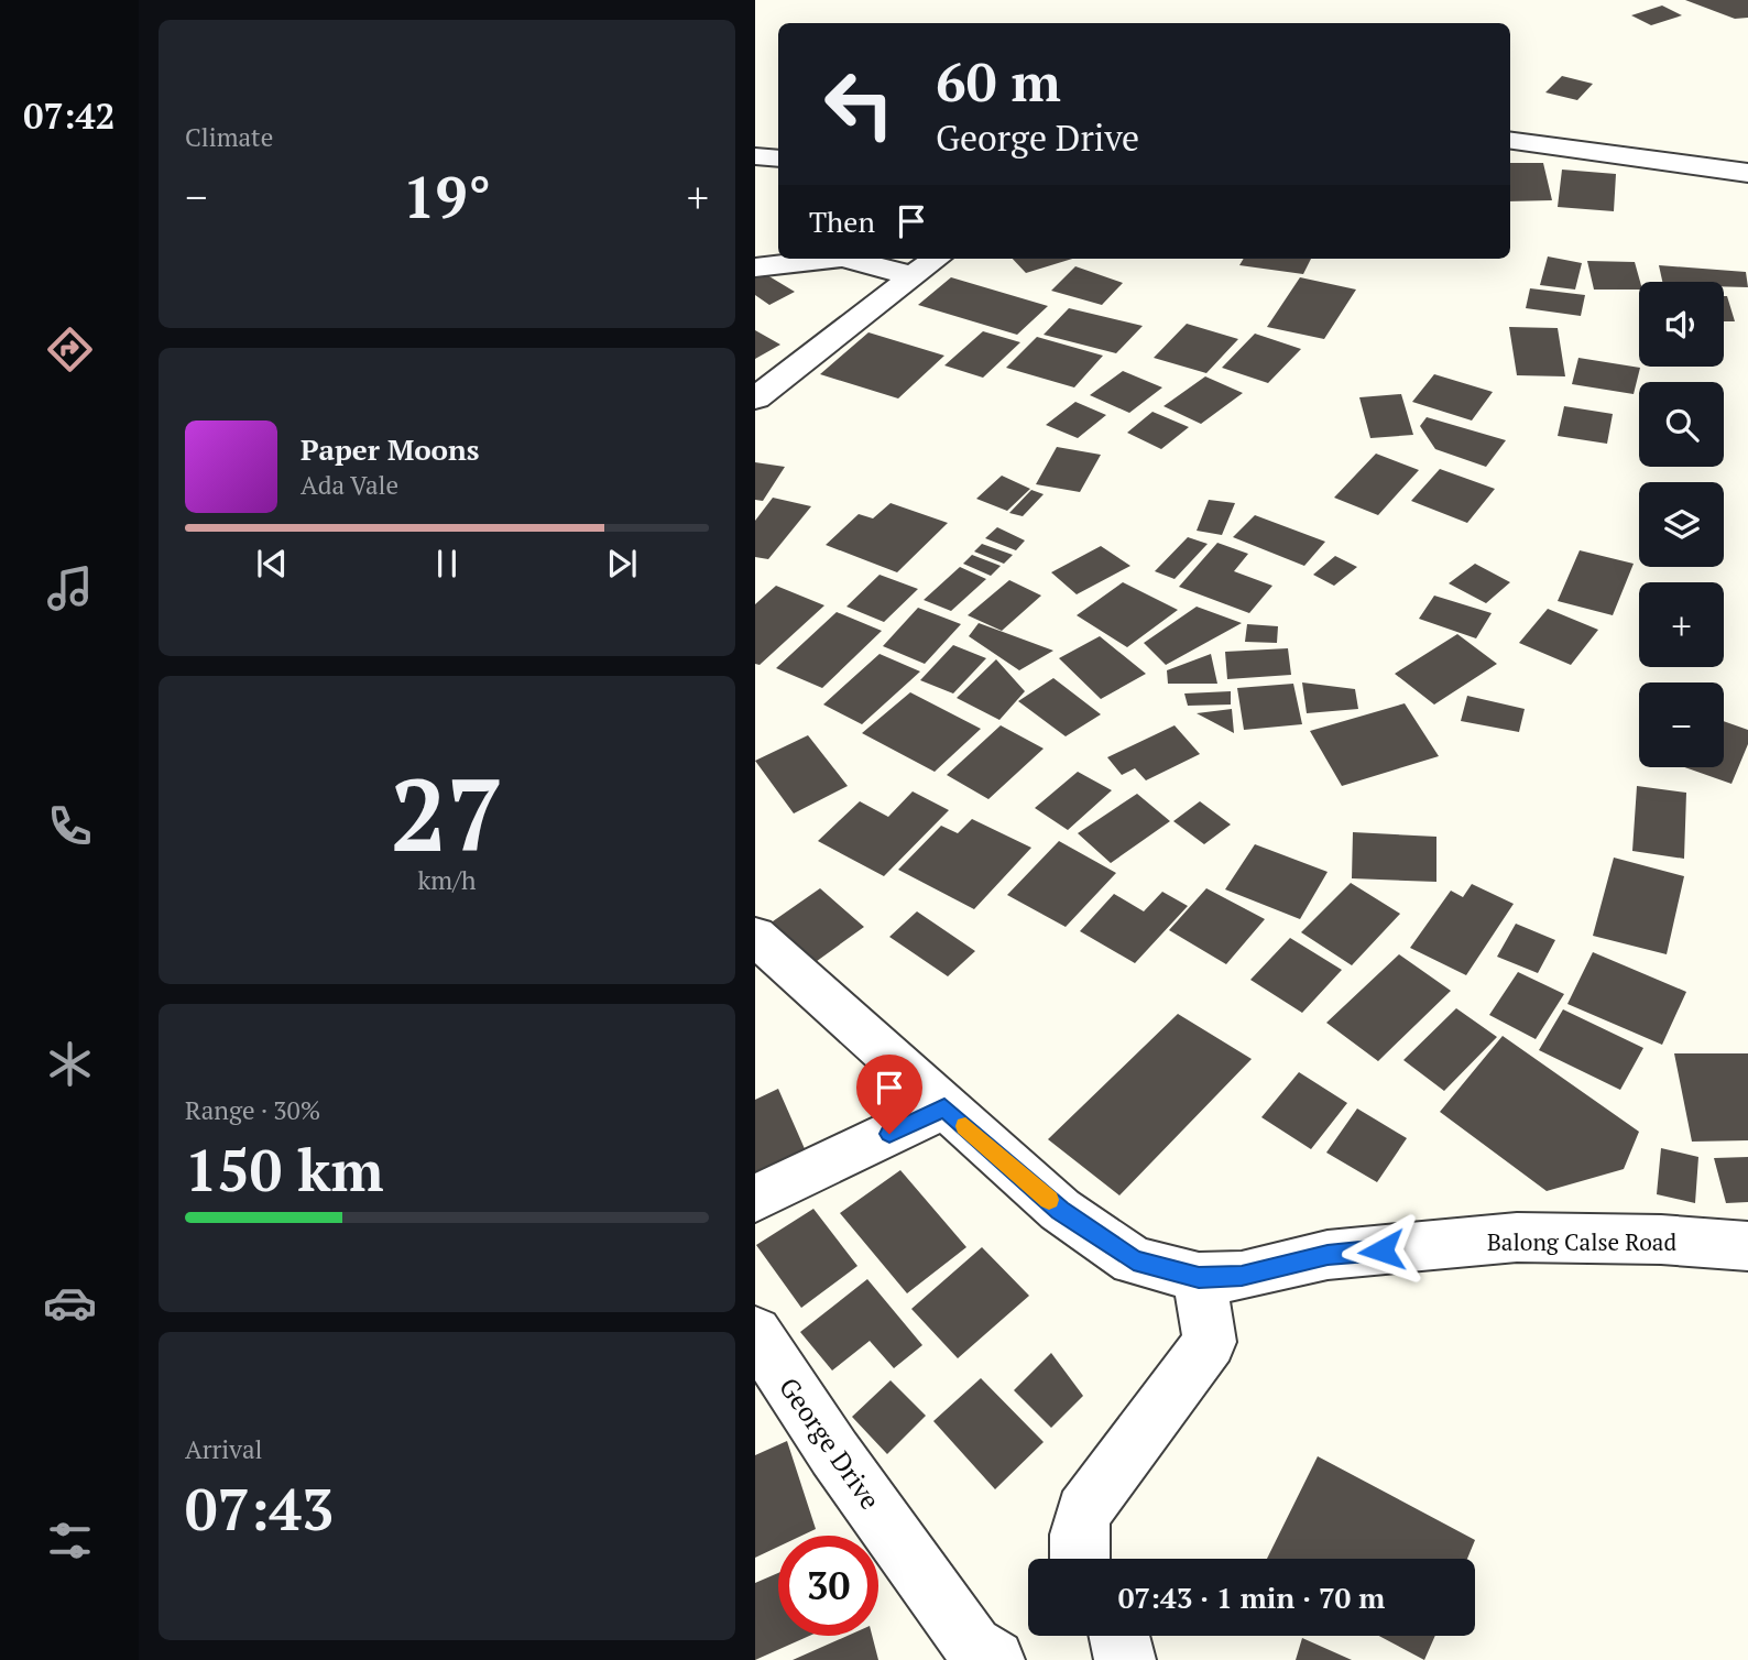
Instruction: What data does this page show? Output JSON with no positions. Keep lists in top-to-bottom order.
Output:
{
  "streets": {
    "street": ["Balong Calse Road", "George Drive"]
  },
  "page": {
    "tabs": "07:42",
    "tile": [
      "Climate",
      ["27", "km/h"],
      ["Range · 30%", "150 km"],
      ["Arrival", "07:43"]
    ],
    "turn": ["60 m", "George Drive"],
    "heat": ["−", "19°", "+"],
    "then": "Then",
    "map_buttons": ["+", "−"],
    "song": ["Paper Moons", "Ada Vale"],
    "limit": "30",
    "trip": "07:43 · 1 min · 70 m"
  }
}
